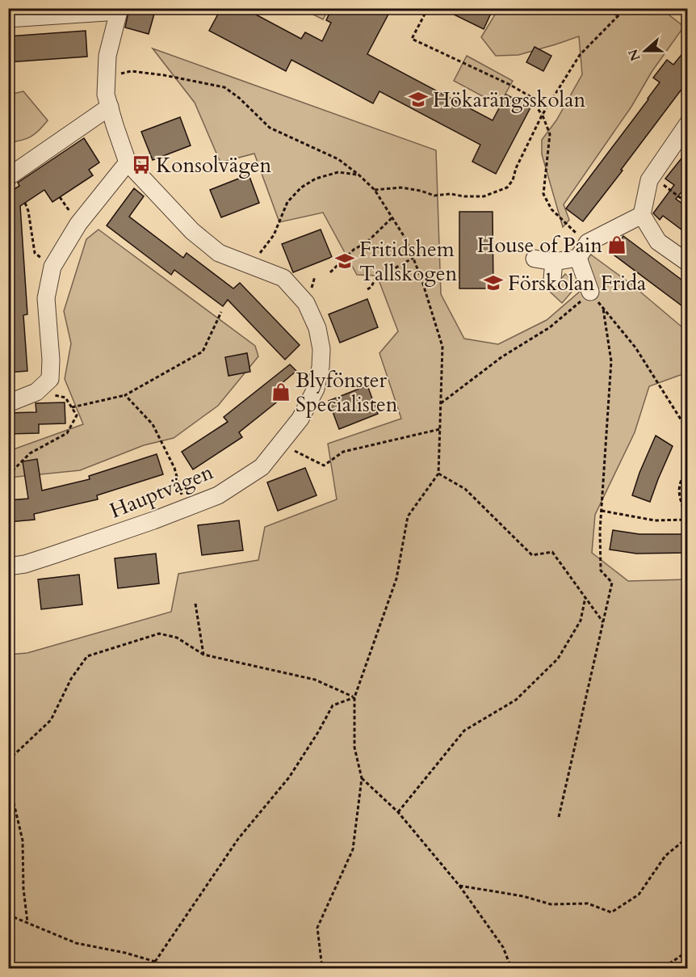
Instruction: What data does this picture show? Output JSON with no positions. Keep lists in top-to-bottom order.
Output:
{
  "streets": {
    "street": ["Hauptvägen"]
  },
  "places": {
    "school or university": ["Hökarängsskolan", "Fritidshem Tallskogen", "Förskolan Frida"],
    "bus stop": ["Konsolvägen"],
    "shop": ["House of Pain", "Blyfönster Specialisten"]
  },
  "north": "left"
}
